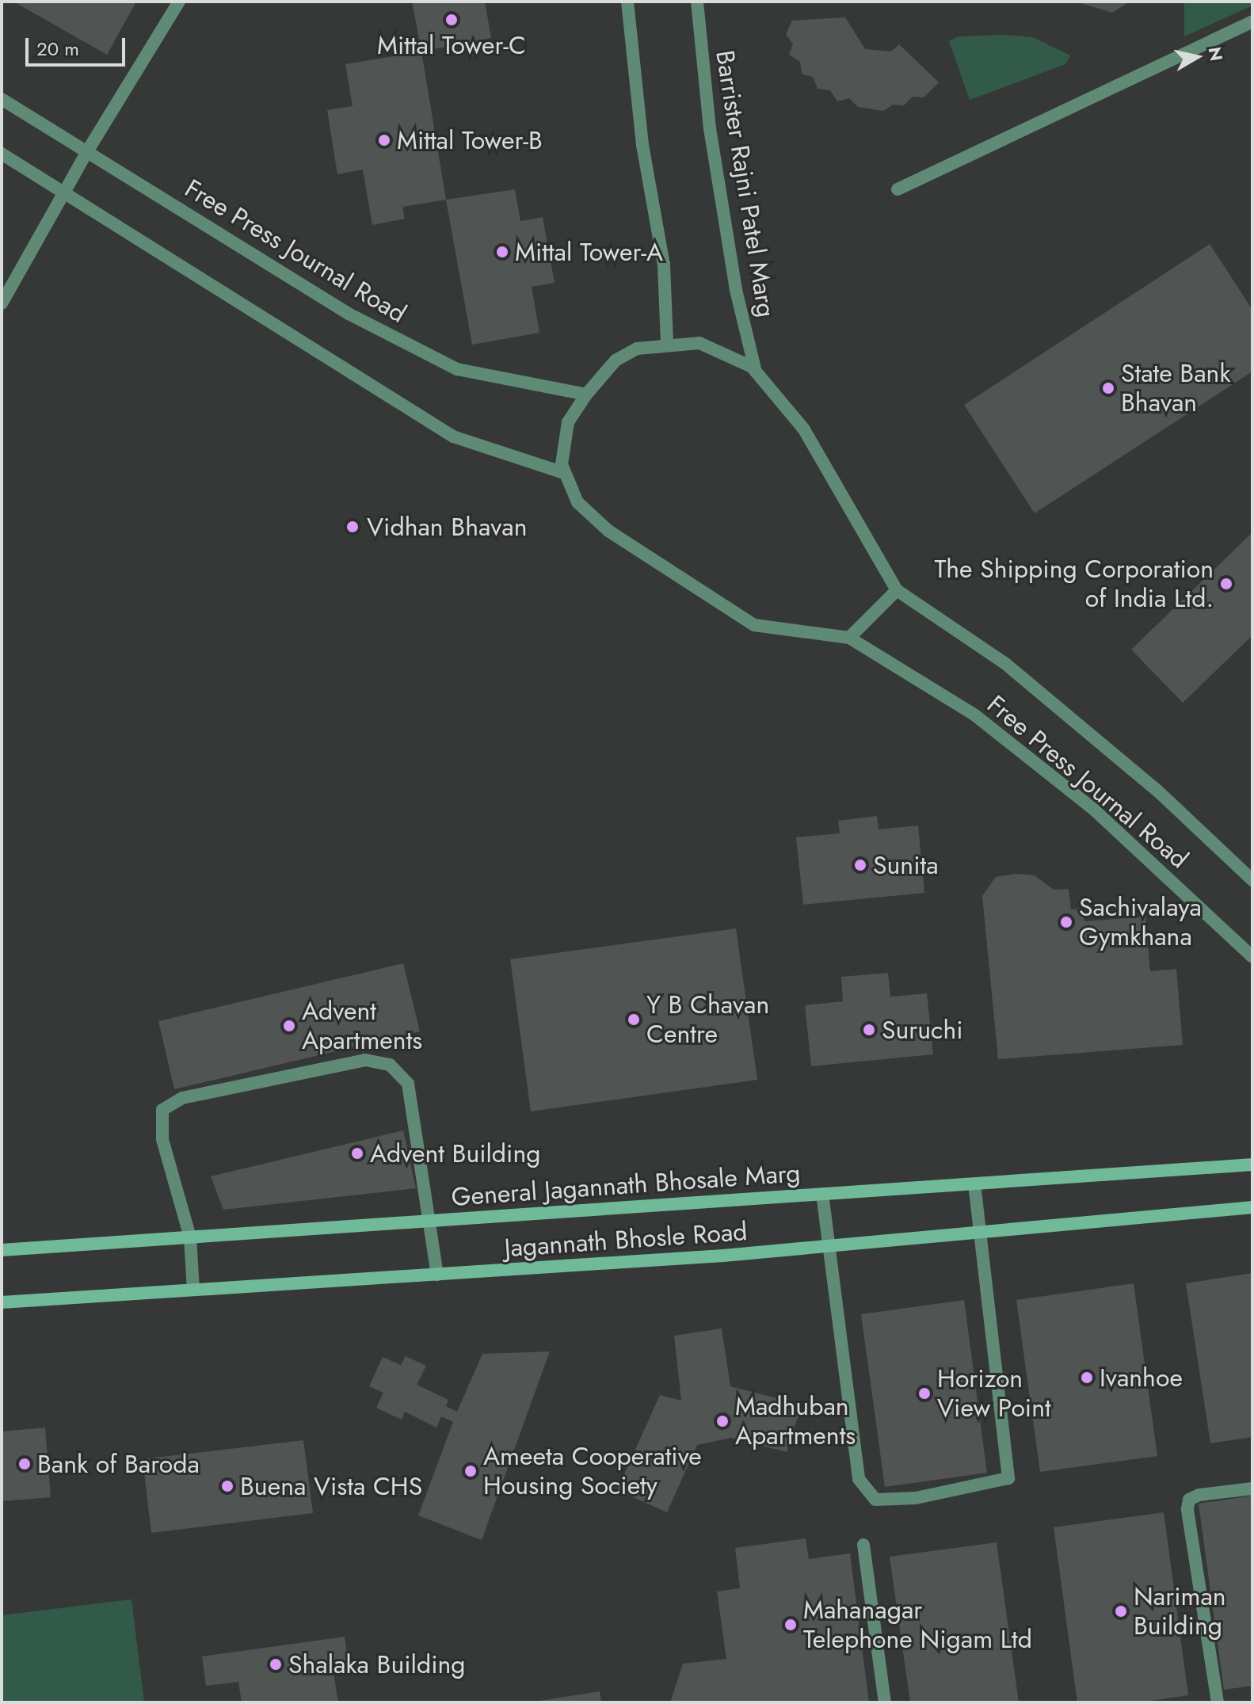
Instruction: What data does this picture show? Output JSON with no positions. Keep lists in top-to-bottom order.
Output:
{
  "streets": {
    "main road": ["General Jagannath Bhosale Marg", "Jagannath Bhosle Road"],
    "street": ["Barrister Rajni Patel Marg", "Free Press Journal Road"]
  },
  "crossings": [
    ["Barrister Rajni Patel Marg", "Free Press Journal Road"]
  ],
  "places": [
    "Mittal Tower-C",
    "Mittal Tower-B",
    "Mittal Tower-A",
    "State Bank Bhavan",
    "Vidhan Bhavan",
    "The Shipping Corporation of India Ltd.",
    "Sunita",
    "Sachivalaya Gymkhana",
    "Y B Chavan Centre",
    "Advent Apartments",
    "Suruchi",
    "Advent Building",
    "Ivanhoe",
    "Horizon View Point",
    "Madhuban Apartments",
    "Bank of Baroda",
    "Ameeta Cooperative Housing Society",
    "Buena Vista CHS",
    "Nariman Building",
    "Mahanagar Telephone Nigam Ltd",
    "Shalaka Building"
  ],
  "scale_bar": "20 m",
  "north": "right"
}
